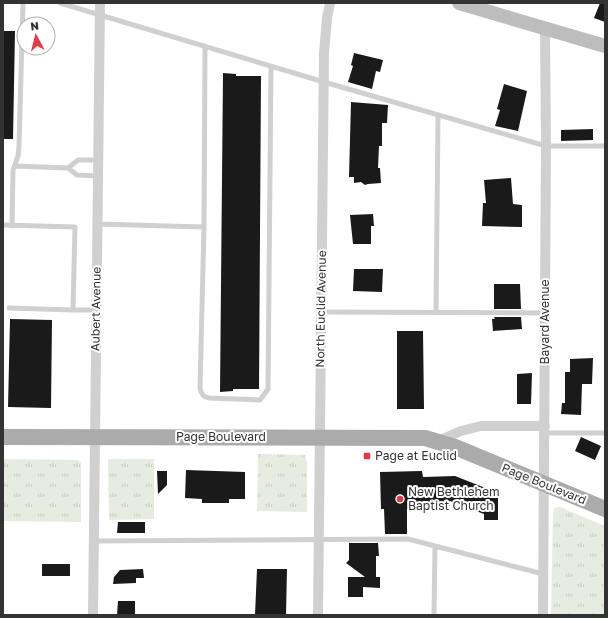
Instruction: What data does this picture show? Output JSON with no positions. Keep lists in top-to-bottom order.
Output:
{
  "streets": {
    "main road": ["Page Boulevard"],
    "street": ["Aubert Avenue", "North Euclid Avenue", "Bayard Avenue"]
  },
  "crossings": [
    ["Aubert Avenue", "Page Boulevard"],
    ["North Euclid Avenue", "Page Boulevard"],
    ["Bayard Avenue", "Page Boulevard"]
  ],
  "places": {
    "transit": ["Page at Euclid"],
    "other": ["New Bethlehem Baptist Church"]
  },
  "north": "top"
}
